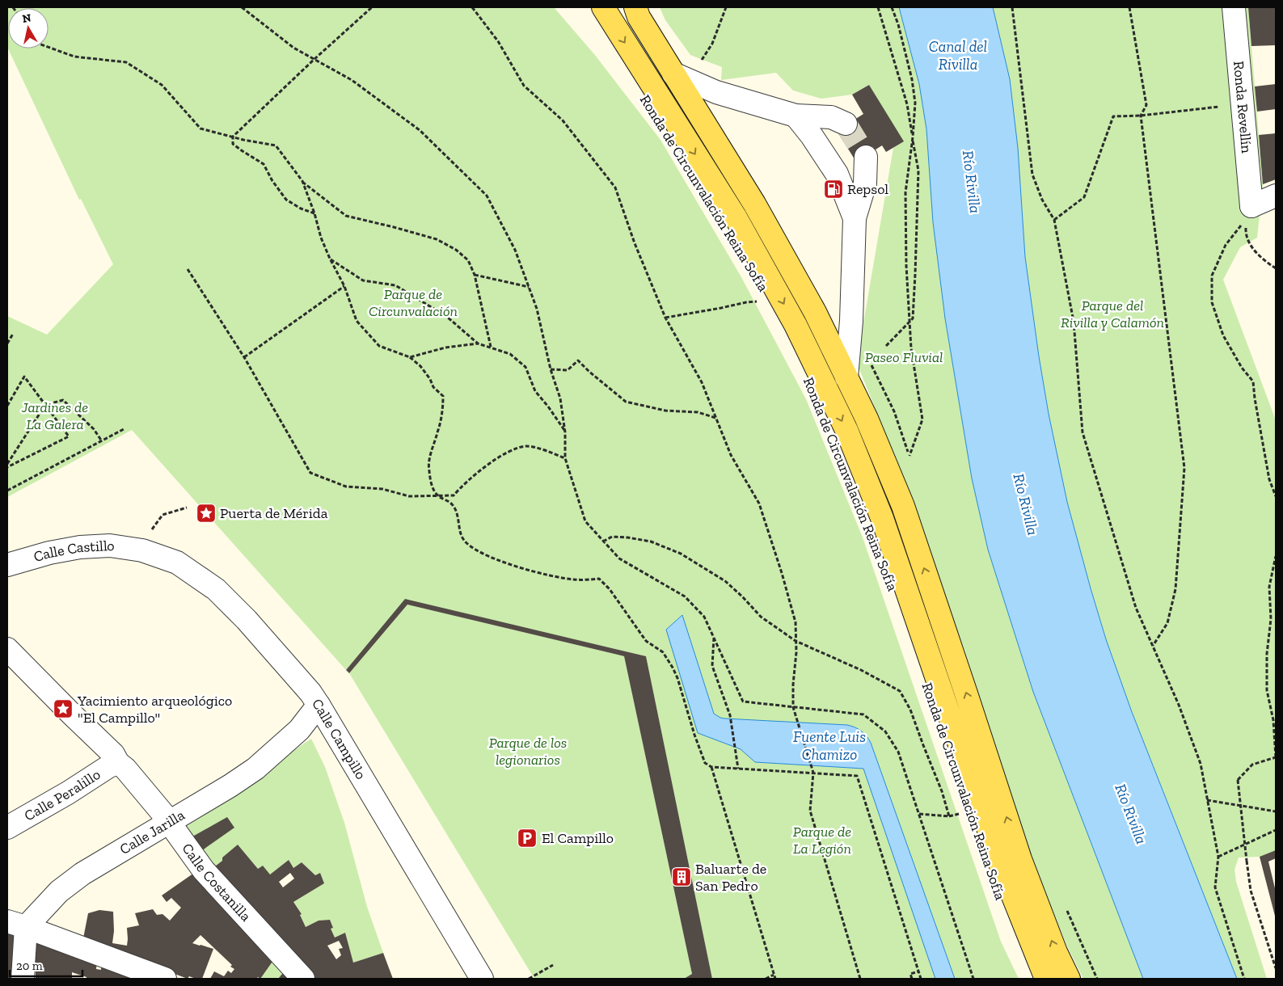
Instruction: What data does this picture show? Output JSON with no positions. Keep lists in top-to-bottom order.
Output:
{
  "streets": {
    "main road": ["Ronda de Circunvalación Reina Sofía"],
    "street": [
      "Ronda Revellín",
      "Calle Castillo",
      "Calle Campillo",
      "Calle Peralillo",
      "Calle Jarilla",
      "Calle Costanilla"
    ]
  },
  "crossings": [
    ["Calle Castillo", "Calle Campillo"],
    ["Calle Campillo", "Calle Jarilla"],
    ["Calle Peralillo", "Calle Costanilla"],
    ["Calle Jarilla", "Calle Costanilla"]
  ],
  "water": ["Canal del Rivilla", "Río Rivilla", "Fuente Luis Chamizo"],
  "parks": [
    "Parque de Circunvalación",
    "Parque del Rivilla y Calamón",
    "Paseo Fluvial",
    "Jardines de La Galera",
    "Parque de los legionarios",
    "Parque de La Legión"
  ],
  "places": {
    "fuel station": ["Repsol"],
    "place": ["Puerta de Mérida", "Yacimiento arqueológico \"El Campillo\""],
    "parking": ["El Campillo"],
    "building": ["Baluarte de San Pedro"]
  },
  "scale_bar": "20 m",
  "north": "top"
}
